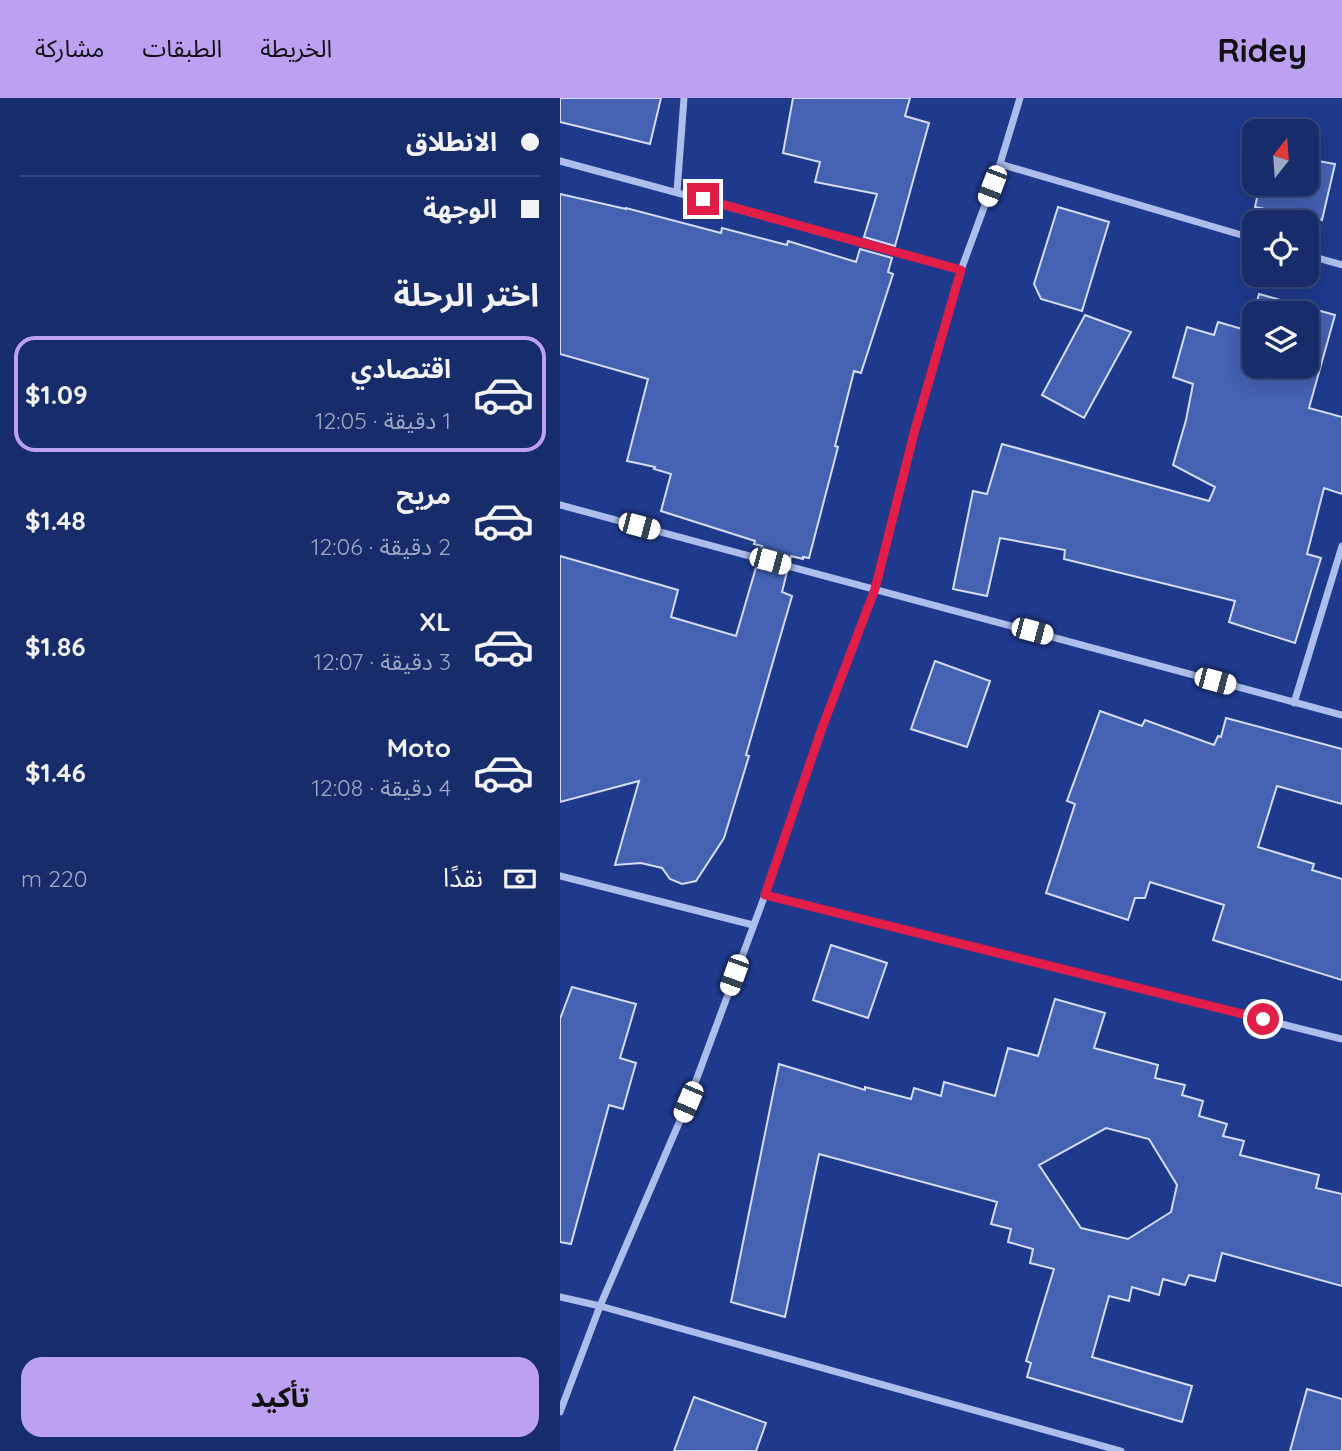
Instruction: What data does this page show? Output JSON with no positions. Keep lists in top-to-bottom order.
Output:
{
  "north": "top",
  "page": {
    "header": "Ridey",
    "nav": ["الخريطة", "الطبقات", "مشاركة"],
    "banner": ["الانطلاق", "الوجهة"],
    "heading": "اختر الرحلة",
    "list": [
      {
        "name": "اقتصادي",
        "note": "1 دقيقة · 12:05",
        "value": "$1.09"
      },
      {
        "name": "مريح",
        "note": "2 دقيقة · 12:06",
        "value": "$1.48"
      },
      {
        "name": "XL",
        "note": "3 دقيقة · 12:07",
        "value": "$1.86"
      },
      {
        "name": "Moto",
        "note": "4 دقيقة · 12:08",
        "value": "$1.46"
      }
    ],
    "pay": ["نقدًا", "220 m"],
    "buttons": "تأكيد"
  }
}
